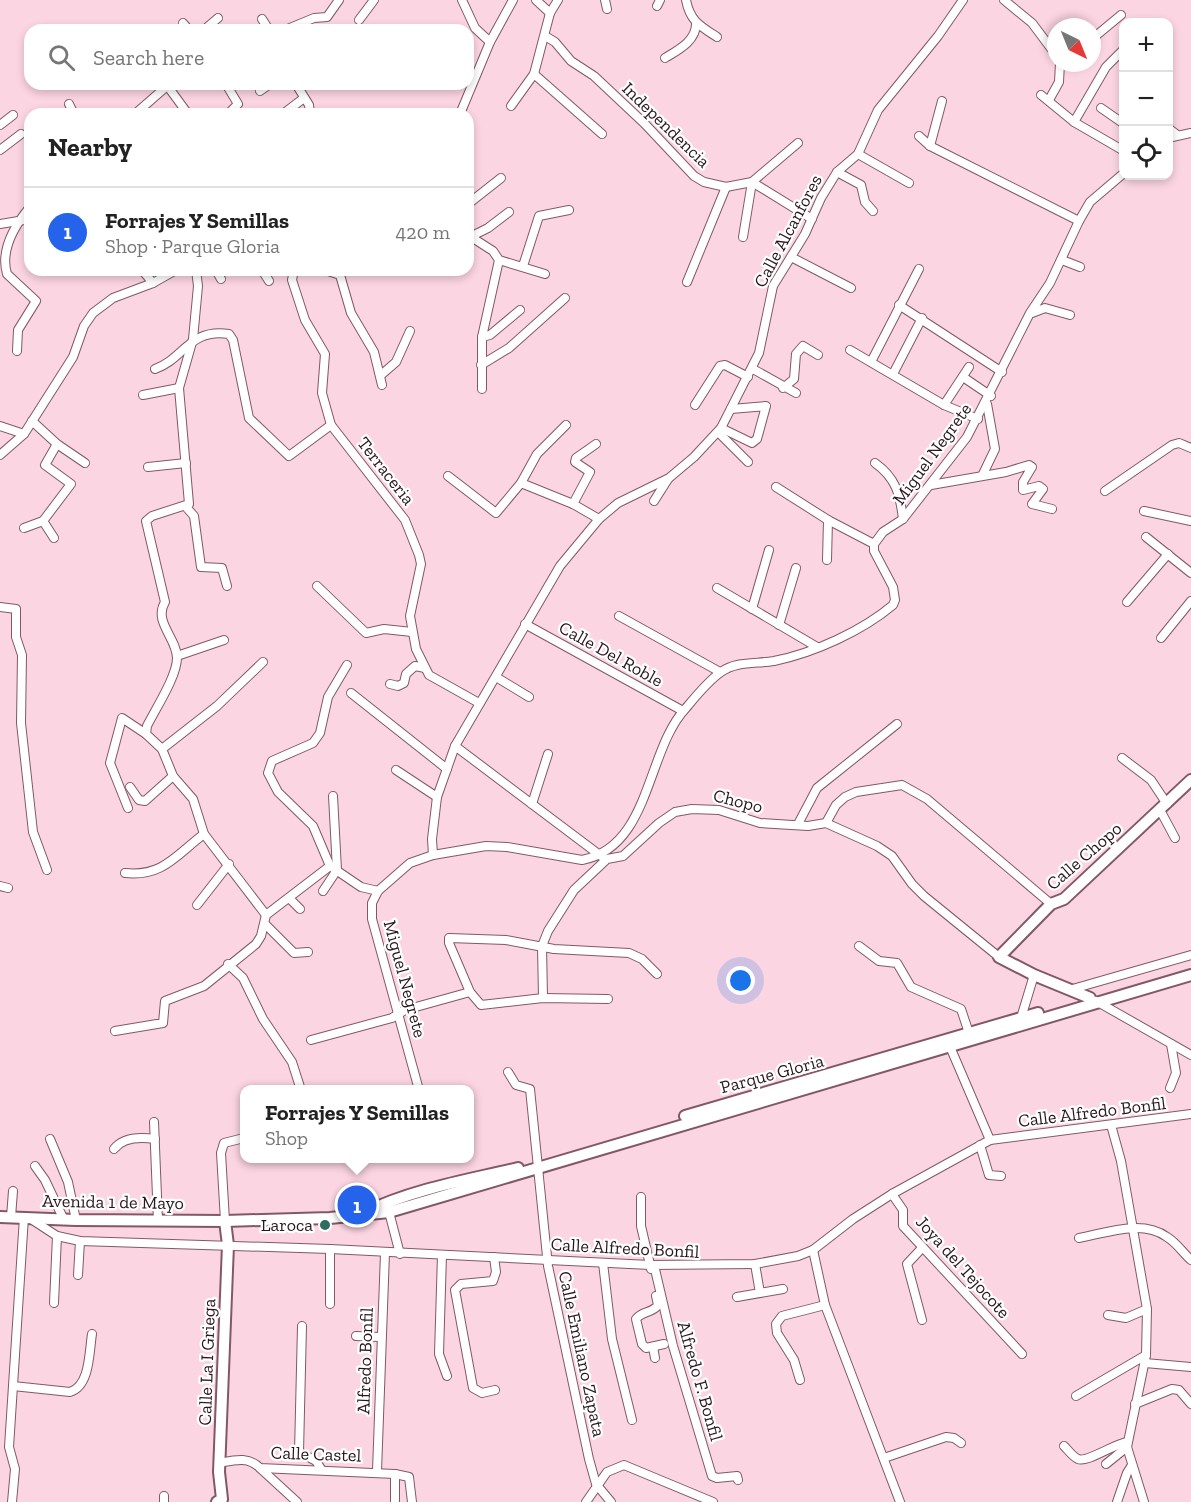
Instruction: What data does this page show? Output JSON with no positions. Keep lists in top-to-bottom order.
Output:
{
  "streets": {
    "main road": [
      "Calle Chopo",
      "Parque Gloria",
      "Avenida 1 de Mayo",
      "Calle La I Griega"
    ],
    "street": [
      "Independencia",
      "Calle Alcanfores",
      "Miguel Negrete",
      "Terraceria",
      "Calle Del Roble",
      "Chopo",
      "Calle Alfredo Bonfil",
      "Joya del Tejocote",
      "Calle Emiliano Zapata",
      "Alfredo Bonfil",
      "Alfredo F. Bonfil",
      "Calle Castel"
    ]
  },
  "crossings": [
    ["Calle Alcanfores", "Terraceria"],
    ["Calle Alcanfores", "Calle Del Roble"],
    ["Chopo", "Calle Chopo"],
    ["Parque Gloria", "Avenida 1 de Mayo"],
    ["Parque Gloria", "Calle Emiliano Zapata"],
    ["Parque Gloria", "Calle La I Griega"],
    ["Calle Alfredo Bonfil", "Avenida 1 de Mayo"],
    ["Calle Alfredo Bonfil", "Joya del Tejocote"],
    ["Calle Alfredo Bonfil", "Calle Emiliano Zapata"],
    ["Calle Alfredo Bonfil", "Alfredo Bonfil"],
    ["Calle Alfredo Bonfil", "Calle La I Griega"],
    ["Calle Alfredo Bonfil", "Alfredo F. Bonfil"],
    ["Avenida 1 de Mayo", "Calle La I Griega"],
    ["Alfredo Bonfil", "Calle Castel"],
    ["Calle La I Griega", "Calle Castel"]
  ],
  "places": ["Laroca"],
  "north": "bottom right",
  "page": {
    "map_buttons": ["+", "−"],
    "search": "Search here",
    "heading": "Nearby",
    "list": [
      {
        "mark": "1",
        "name": "Forrajes Y Semillas",
        "note": "Shop · Parque Gloria",
        "value": "420 m"
      }
    ],
    "popup": ["Forrajes Y Semillas", "Shop"],
    "pins": "1"
  }
}
